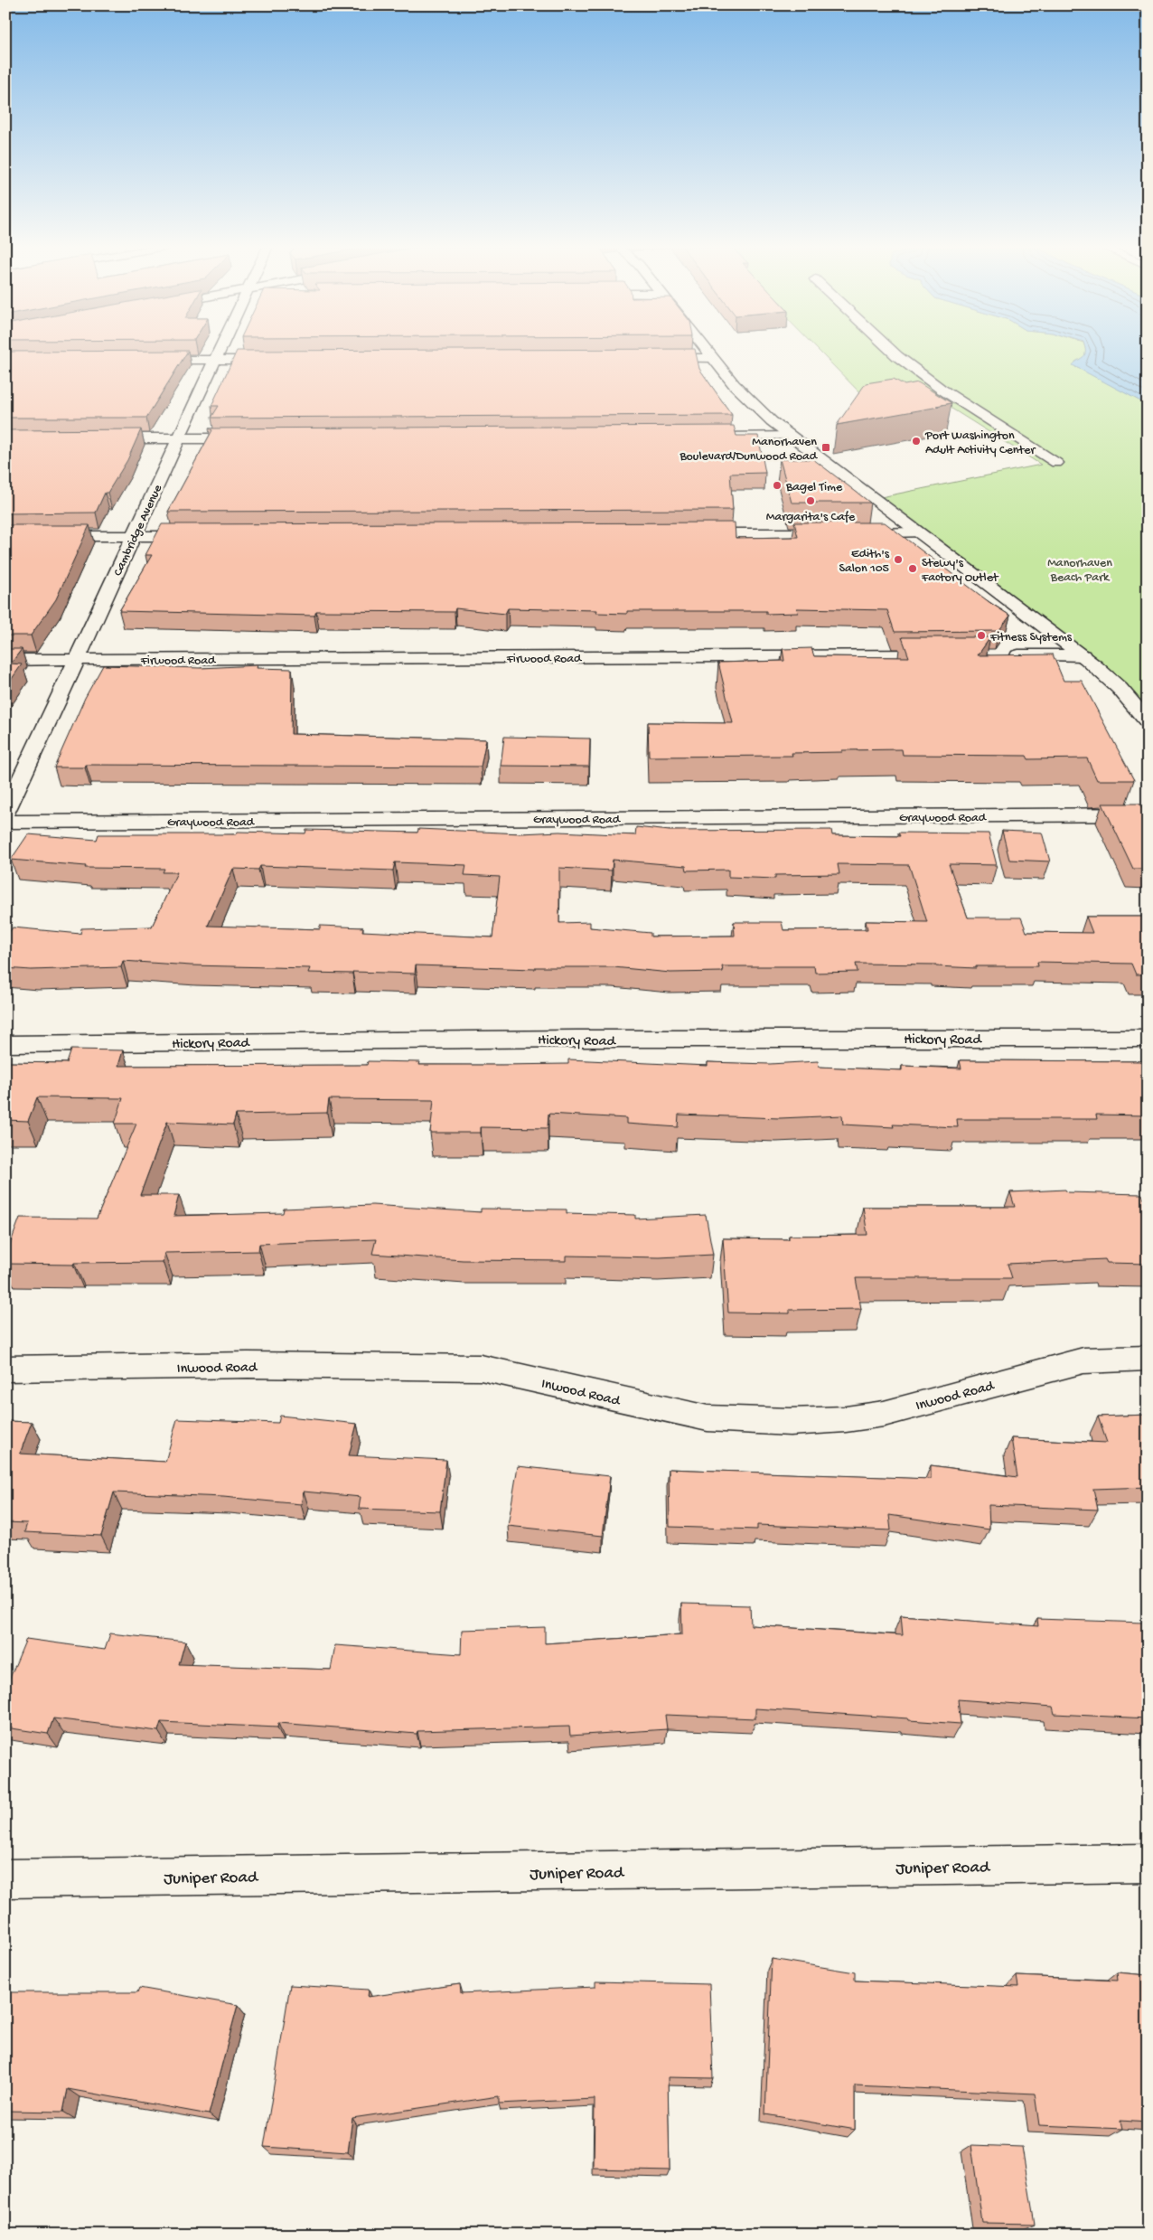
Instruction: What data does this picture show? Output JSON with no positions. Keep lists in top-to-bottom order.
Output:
{
  "streets": {
    "street": [
      "Cambridge Avenue",
      "Firwood Road",
      "Graywood Road",
      "Hickory Road",
      "Inwood Road",
      "Juniper Road"
    ]
  },
  "crossings": [
    ["Cambridge Avenue", "Firwood Road"]
  ],
  "parks": ["Manorhaven Beach Park"],
  "places": {
    "other": [
      "Port Washington Adult Activity Center",
      "Bagel Time",
      "Margarita's Cafe",
      "Edith's Salon 105",
      "Stewy's Factory Outlet",
      "Fitness Systems"
    ],
    "transit": ["Manorhaven Boulevard/Dunwood Road"]
  }
}
